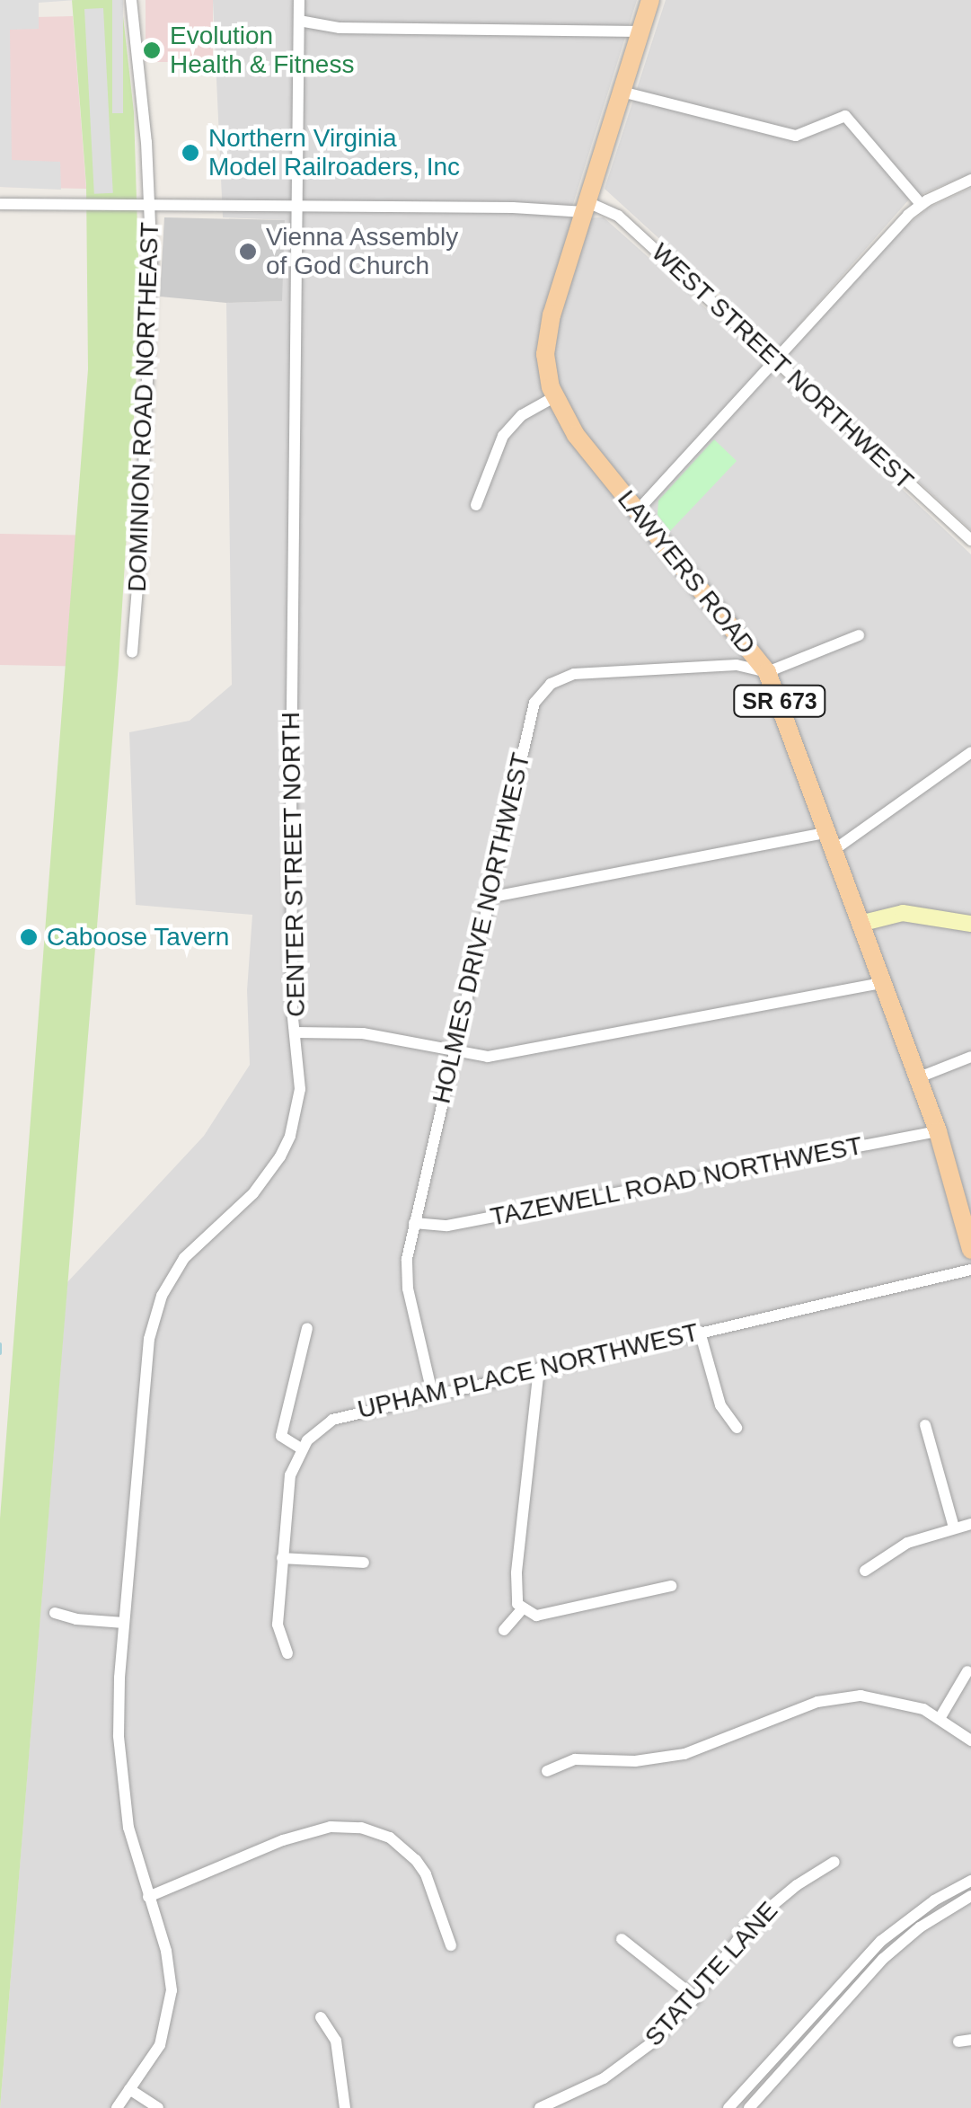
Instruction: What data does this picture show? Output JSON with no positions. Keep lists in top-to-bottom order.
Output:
{
  "streets": {
    "main road": ["LAWYERS ROAD", "SR 673"],
    "street": [
      "WEST STREET NORTHWEST",
      "DOMINION ROAD NORTHEAST",
      "CENTER STREET NORTH",
      "HOLMES DRIVE NORTHWEST",
      "TAZEWELL ROAD NORTHWEST",
      "UPHAM PLACE NORTHWEST",
      "STATUTE LANE"
    ]
  },
  "crossings": [
    ["WEST STREET NORTHWEST", "LAWYERS ROAD"],
    ["LAWYERS ROAD", "HOLMES DRIVE NORTHWEST"],
    ["LAWYERS ROAD", "TAZEWELL ROAD NORTHWEST"],
    ["HOLMES DRIVE NORTHWEST", "TAZEWELL ROAD NORTHWEST"],
    ["HOLMES DRIVE NORTHWEST", "UPHAM PLACE NORTHWEST"]
  ],
  "places": [
    "Evolution Health & Fitness",
    "Northern Virginia Model Railroaders, Inc",
    "Vienna Assembly of God Church",
    "Caboose Tavern"
  ]
}
